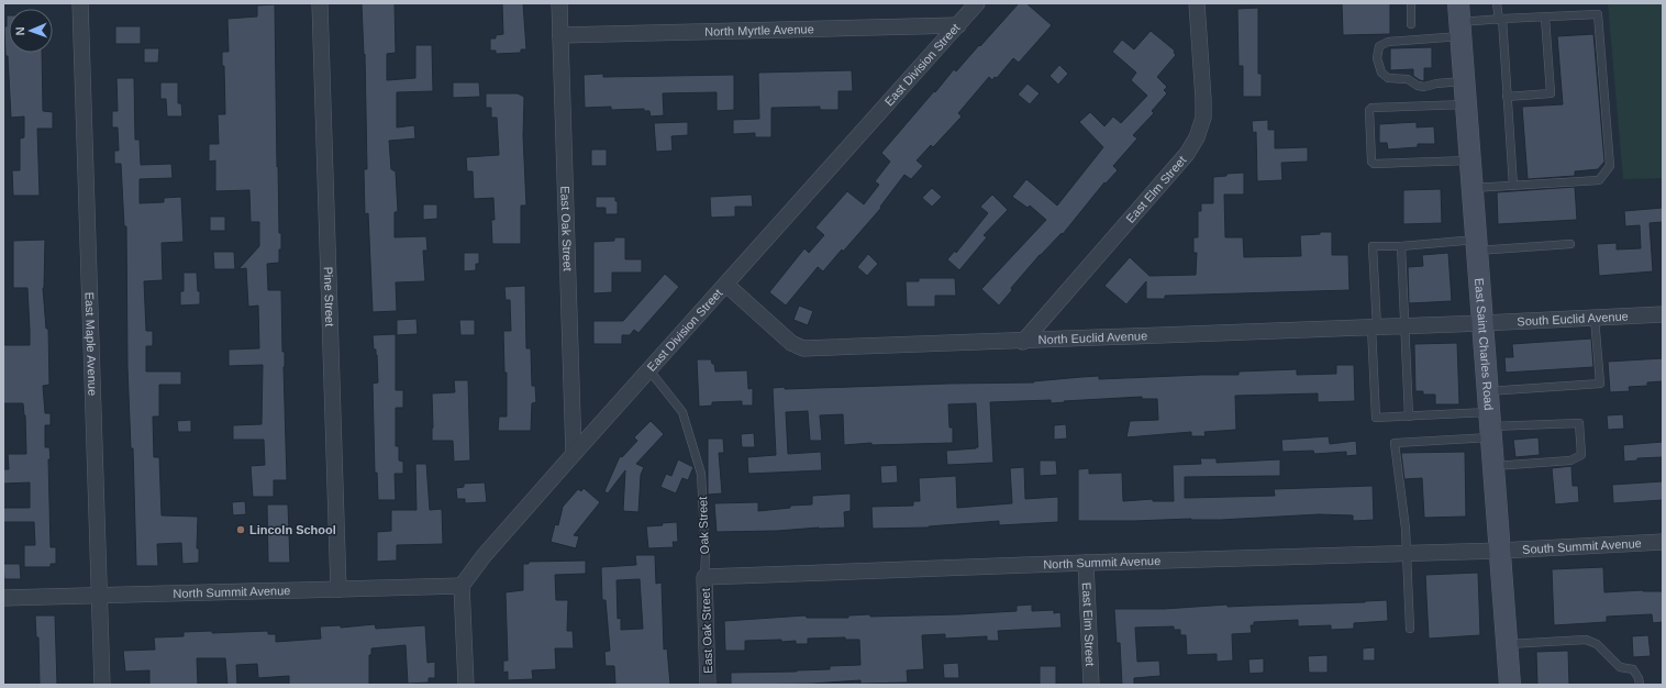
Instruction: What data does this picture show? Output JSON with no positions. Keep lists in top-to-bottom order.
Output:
{
  "streets": {
    "main road": ["East Saint Charles Road"],
    "street": [
      "North Myrtle Avenue",
      "East Division Street",
      "East Elm Street",
      "East Oak Street",
      "Pine Street",
      "South Euclid Avenue",
      "North Euclid Avenue",
      "East Maple Avenue",
      "South Summit Avenue",
      "North Summit Avenue"
    ],
    "lane": ["Oak Street"]
  },
  "crossings": [
    ["North Myrtle Avenue", "East Division Street"],
    ["North Myrtle Avenue", "East Oak Street"],
    ["East Division Street", "East Oak Street"],
    ["East Division Street", "North Euclid Avenue"],
    ["East Division Street", "Oak Street"],
    ["East Division Street", "North Summit Avenue"],
    ["East Elm Street", "North Euclid Avenue"],
    ["East Elm Street", "North Summit Avenue"],
    ["East Oak Street", "Oak Street"],
    ["East Oak Street", "North Summit Avenue"],
    ["Pine Street", "North Summit Avenue"],
    ["South Euclid Avenue", "North Euclid Avenue"],
    ["South Euclid Avenue", "East Saint Charles Road"],
    ["North Euclid Avenue", "East Saint Charles Road"],
    ["East Maple Avenue", "North Summit Avenue"],
    ["East Saint Charles Road", "South Summit Avenue"],
    ["East Saint Charles Road", "North Summit Avenue"],
    ["Oak Street", "North Summit Avenue"],
    ["South Summit Avenue", "North Summit Avenue"]
  ],
  "places": ["Lincoln School"],
  "north": "left"
}
